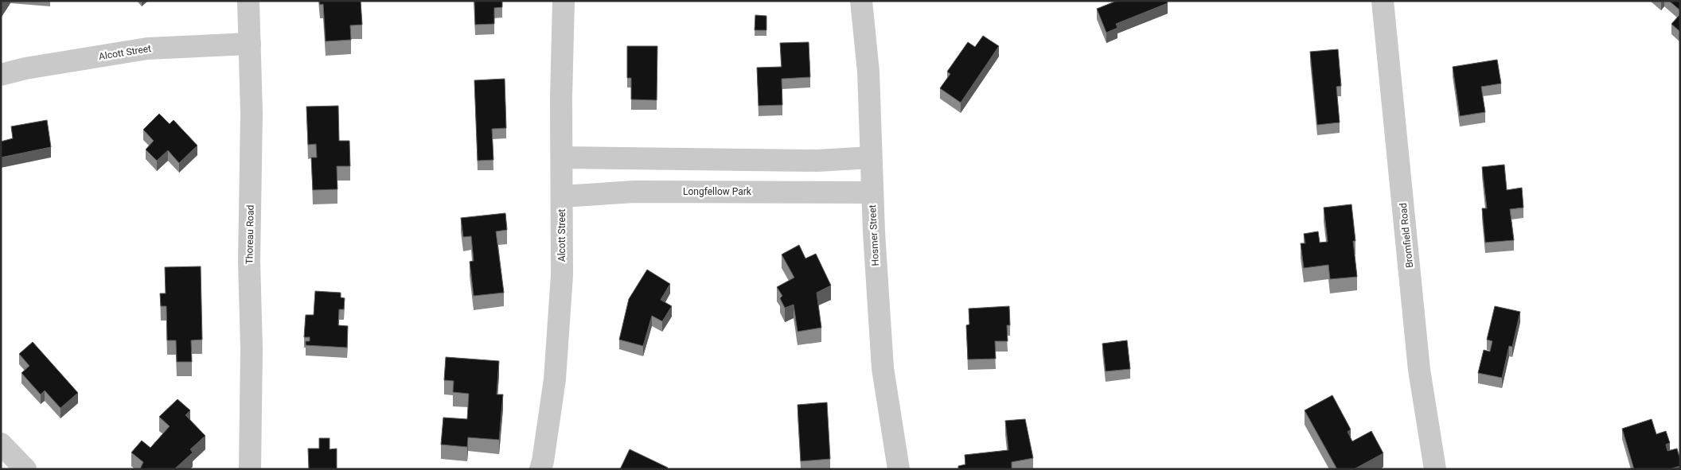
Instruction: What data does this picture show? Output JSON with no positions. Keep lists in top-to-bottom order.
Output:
{
  "streets": {
    "street": [
      "Alcott Street",
      "Longfellow Park",
      "Thoreau Road",
      "Hosmer Street",
      "Bromfield Road"
    ]
  },
  "crossings": [
    ["Alcott Street", "Longfellow Park"],
    ["Alcott Street", "Thoreau Road"],
    ["Longfellow Park", "Hosmer Street"]
  ]
}
